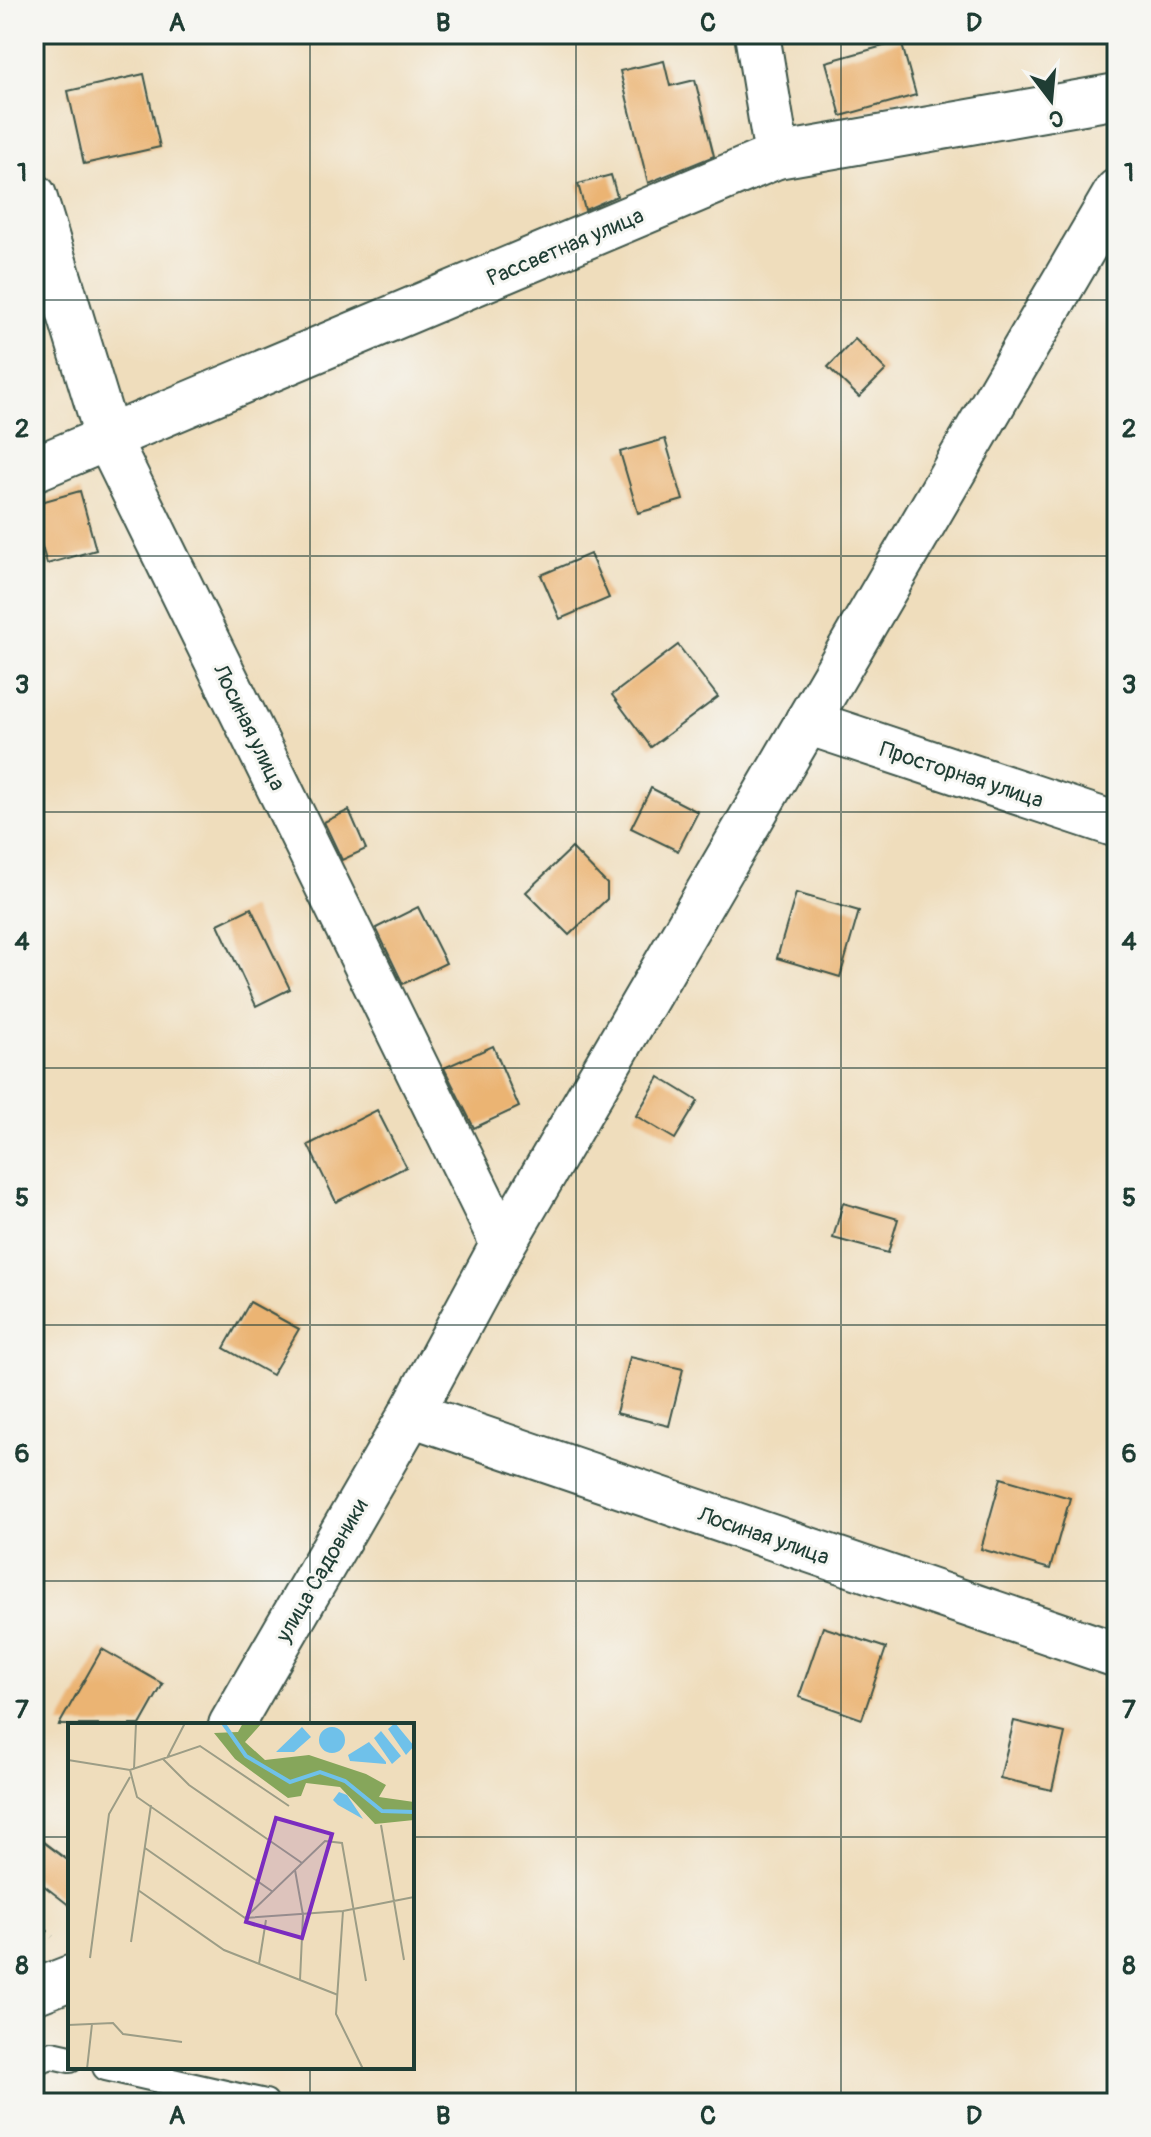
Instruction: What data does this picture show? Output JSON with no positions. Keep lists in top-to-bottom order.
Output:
{
  "streets": {
    "street": [
      "Рассветная улица",
      "Лосиная улица",
      "Просторная улица",
      "улица Садовники"
    ]
  },
  "crossings": [
    ["Рассветная улица", "Лосиная улица"],
    ["Лосиная улица", "улица Садовники"],
    ["Просторная улица", "улица Садовники"]
  ],
  "north": "bottom",
  "grid": {
    "columns": [
      "A",
      "B",
      "C",
      "D"
    ],
    "rows": [
      "1",
      "2",
      "3",
      "4",
      "5",
      "6",
      "7",
      "8"
    ]
  }
}
